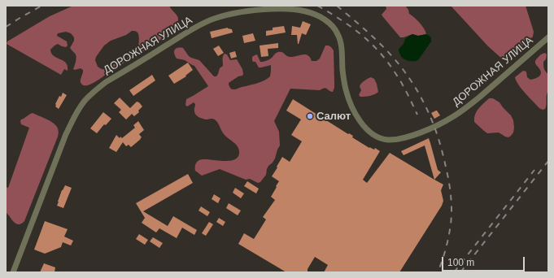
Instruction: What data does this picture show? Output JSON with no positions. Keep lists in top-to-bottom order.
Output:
{
  "streets": {
    "street": ["ДОРОЖНАЯ УЛИЦА"]
  },
  "places": ["Салют"],
  "scale_bar": "100 m"
}
